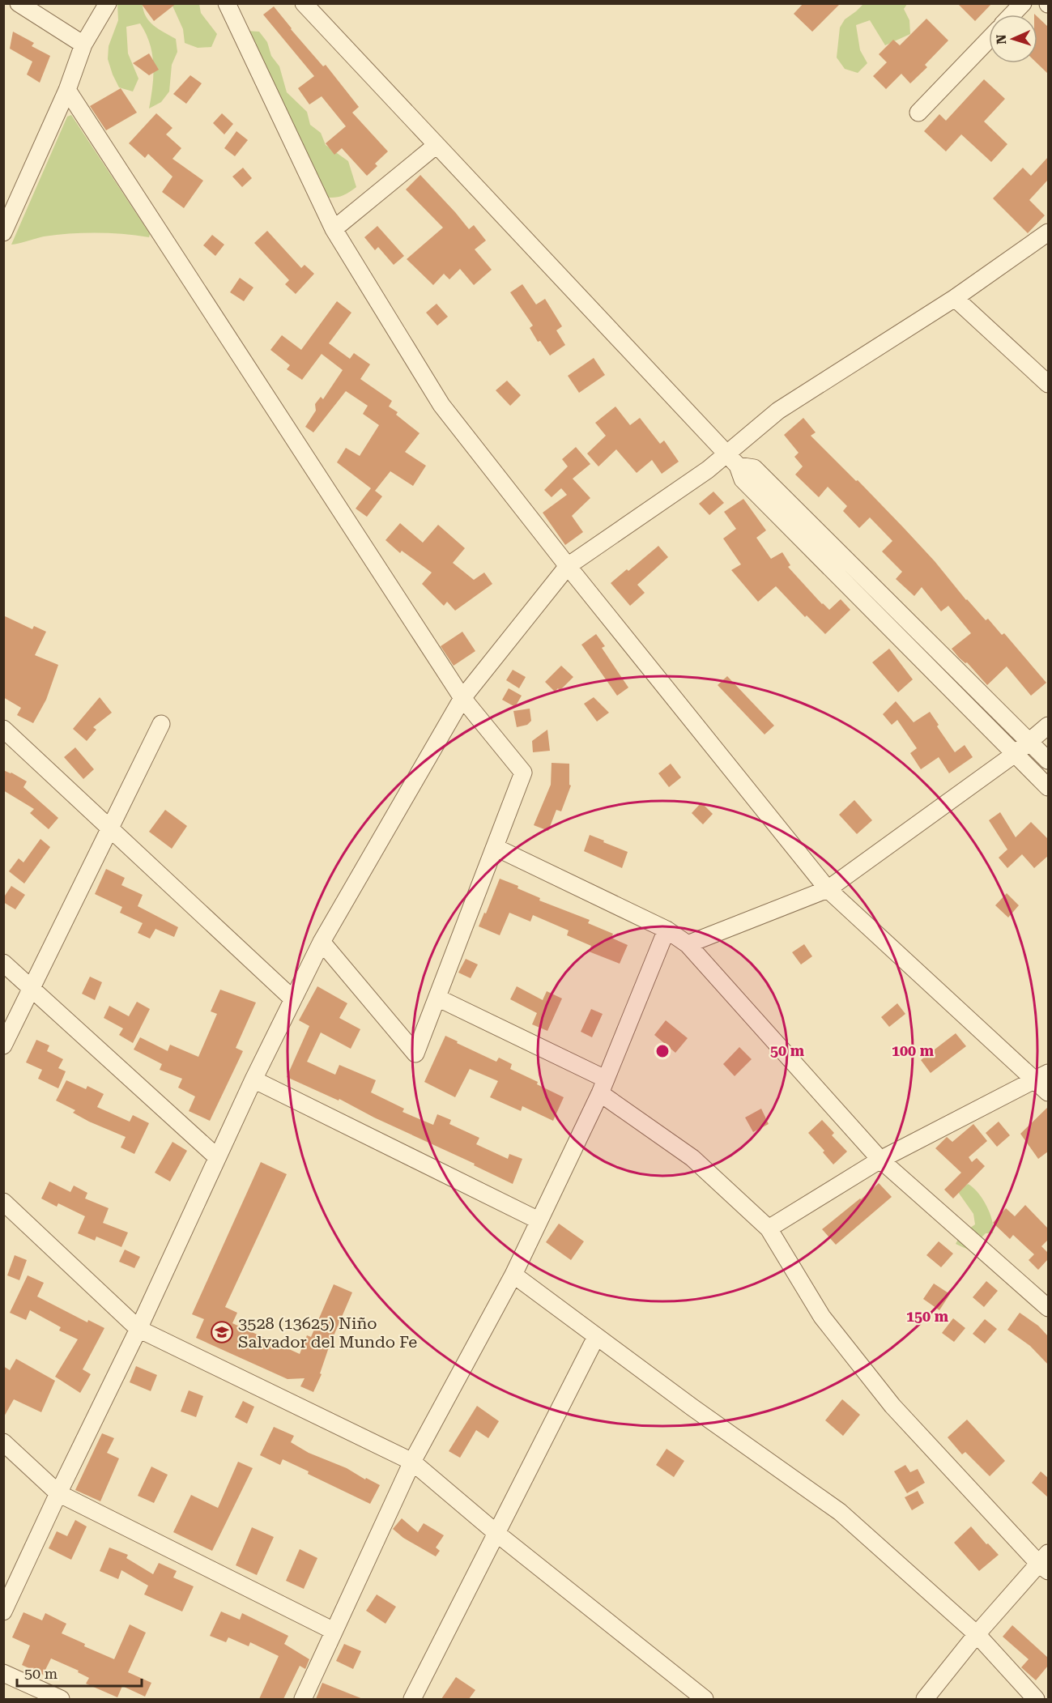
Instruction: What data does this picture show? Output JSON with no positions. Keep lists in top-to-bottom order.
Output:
{
  "places": {
    "school or university": ["3528 (13625) Niño Salvador del Mundo Fe"]
  },
  "scale_bar": "50 m",
  "north": "left",
  "rings": ["50 m", "100 m", "150 m"]
}
